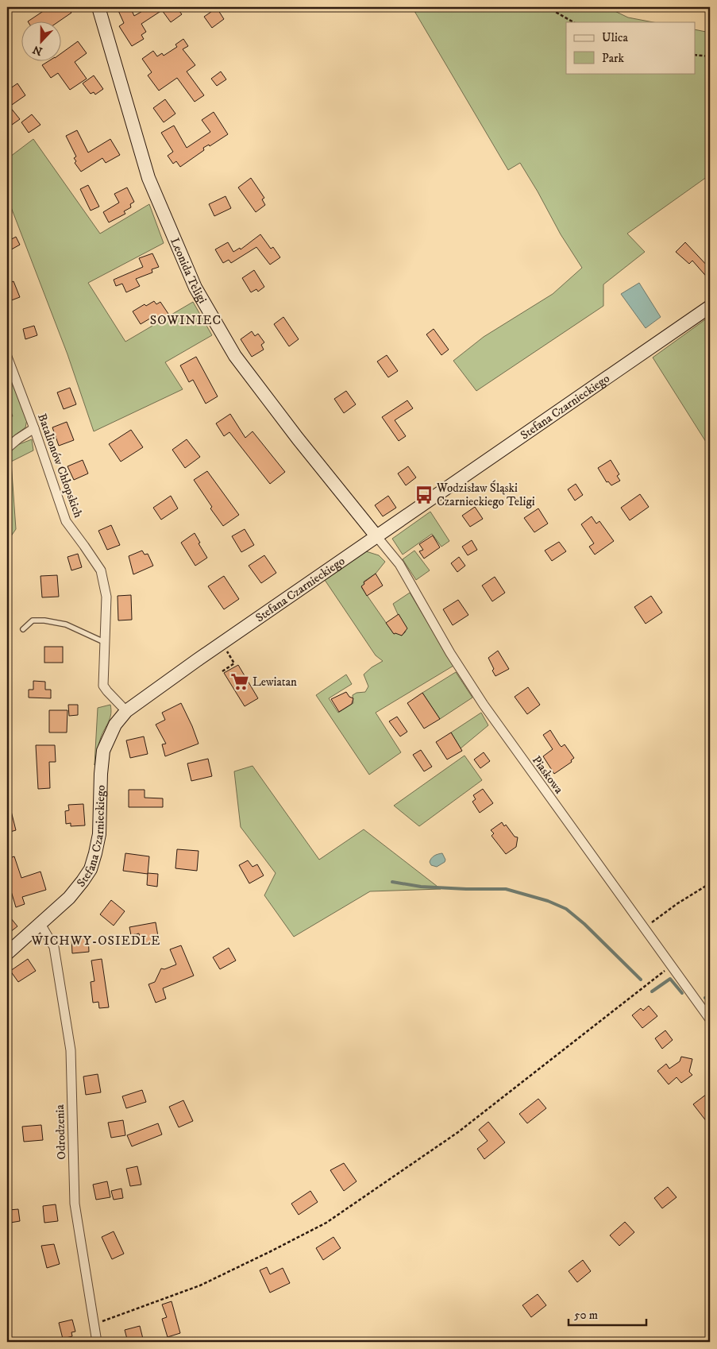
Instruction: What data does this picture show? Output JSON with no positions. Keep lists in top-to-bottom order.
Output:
{
  "streets": {
    "street": [
      "Leonida Teligi",
      "Stefana Czarnieckiego",
      "Batalionów Chłopskich",
      "Piaskowa",
      "Odrodzenia"
    ]
  },
  "crossings": [
    ["Leonida Teligi", "Stefana Czarnieckiego"],
    ["Leonida Teligi", "Piaskowa"],
    ["Stefana Czarnieckiego", "Batalionów Chłopskich"],
    ["Stefana Czarnieckiego", "Piaskowa"],
    ["Stefana Czarnieckiego", "Odrodzenia"]
  ],
  "districts": ["SOWINIEC", "WICHWY-OSIEDLE"],
  "places": {
    "bus stop": ["Wodzisław Śląski Czarnieckiego Teligi"],
    "supermarket": ["Lewiatan"]
  },
  "legend": ["Ulica", "Park"],
  "scale_bar": "50 m",
  "north": "bottom"
}
